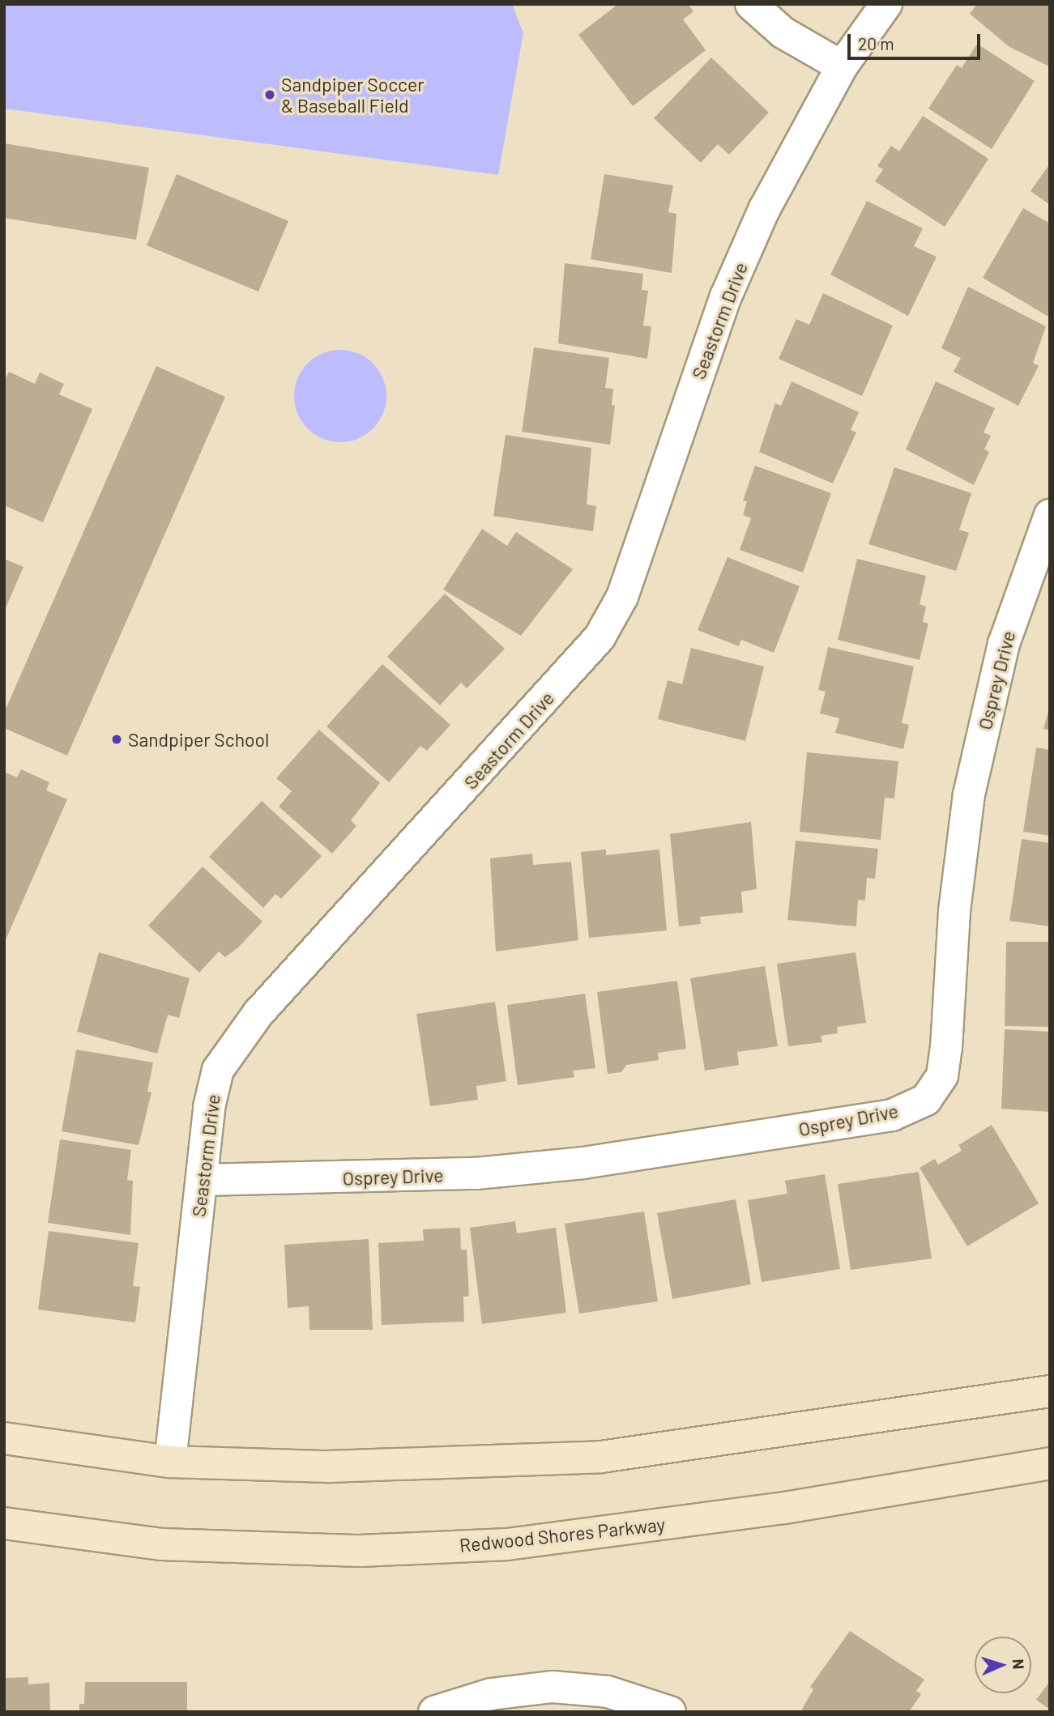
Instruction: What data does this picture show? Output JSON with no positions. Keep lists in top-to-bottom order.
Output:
{
  "streets": {
    "main road": ["Redwood Shores Parkway"],
    "street": ["Seastorm Drive", "Osprey Drive"]
  },
  "crossings": [
    ["Seastorm Drive", "Osprey Drive"]
  ],
  "places": ["Sandpiper Soccer & Baseball Field", "Sandpiper School"],
  "scale_bar": "20 m",
  "north": "right"
}
